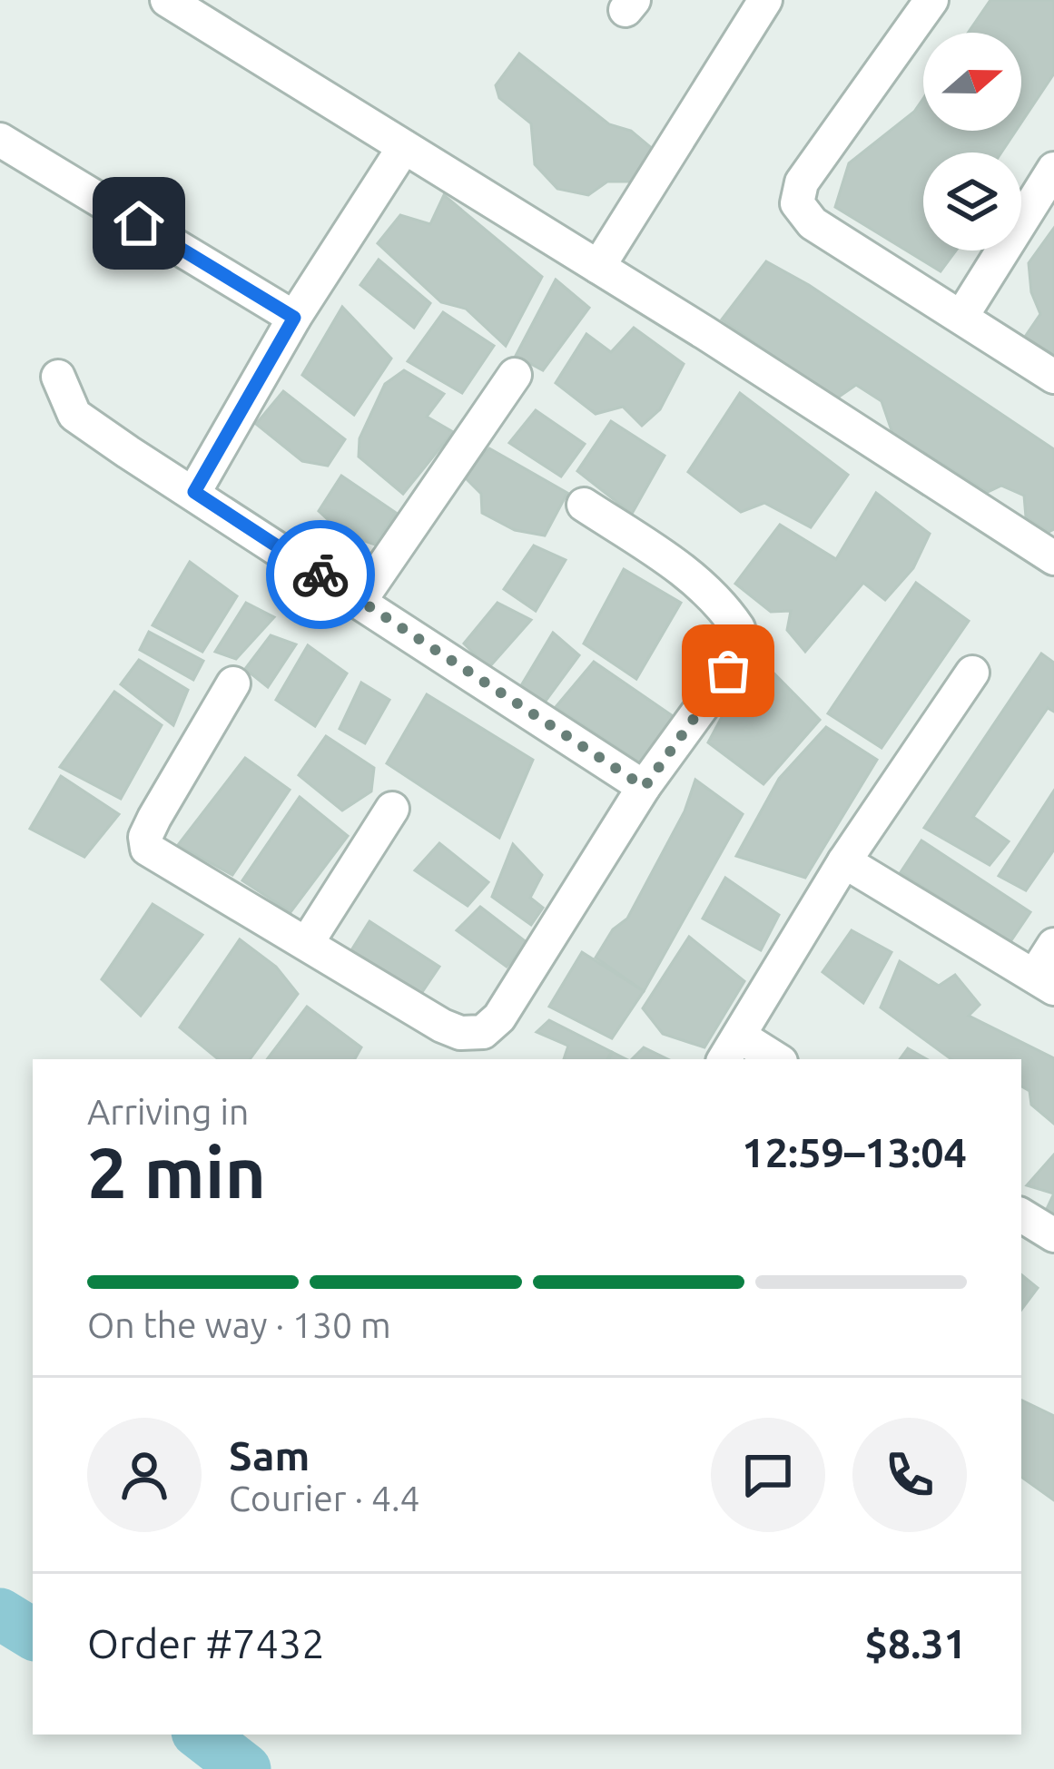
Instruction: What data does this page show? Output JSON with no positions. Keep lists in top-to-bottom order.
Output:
{
  "north": "right",
  "page": {
    "heading": ["2 min", "Arriving in", "12:59–13:04"],
    "panel": [
      "Sam",
      "Courier · 4.4",
      "Order #7432",
      "$8.31"
    ],
    "bar": "On the way · 130 m"
  }
}
